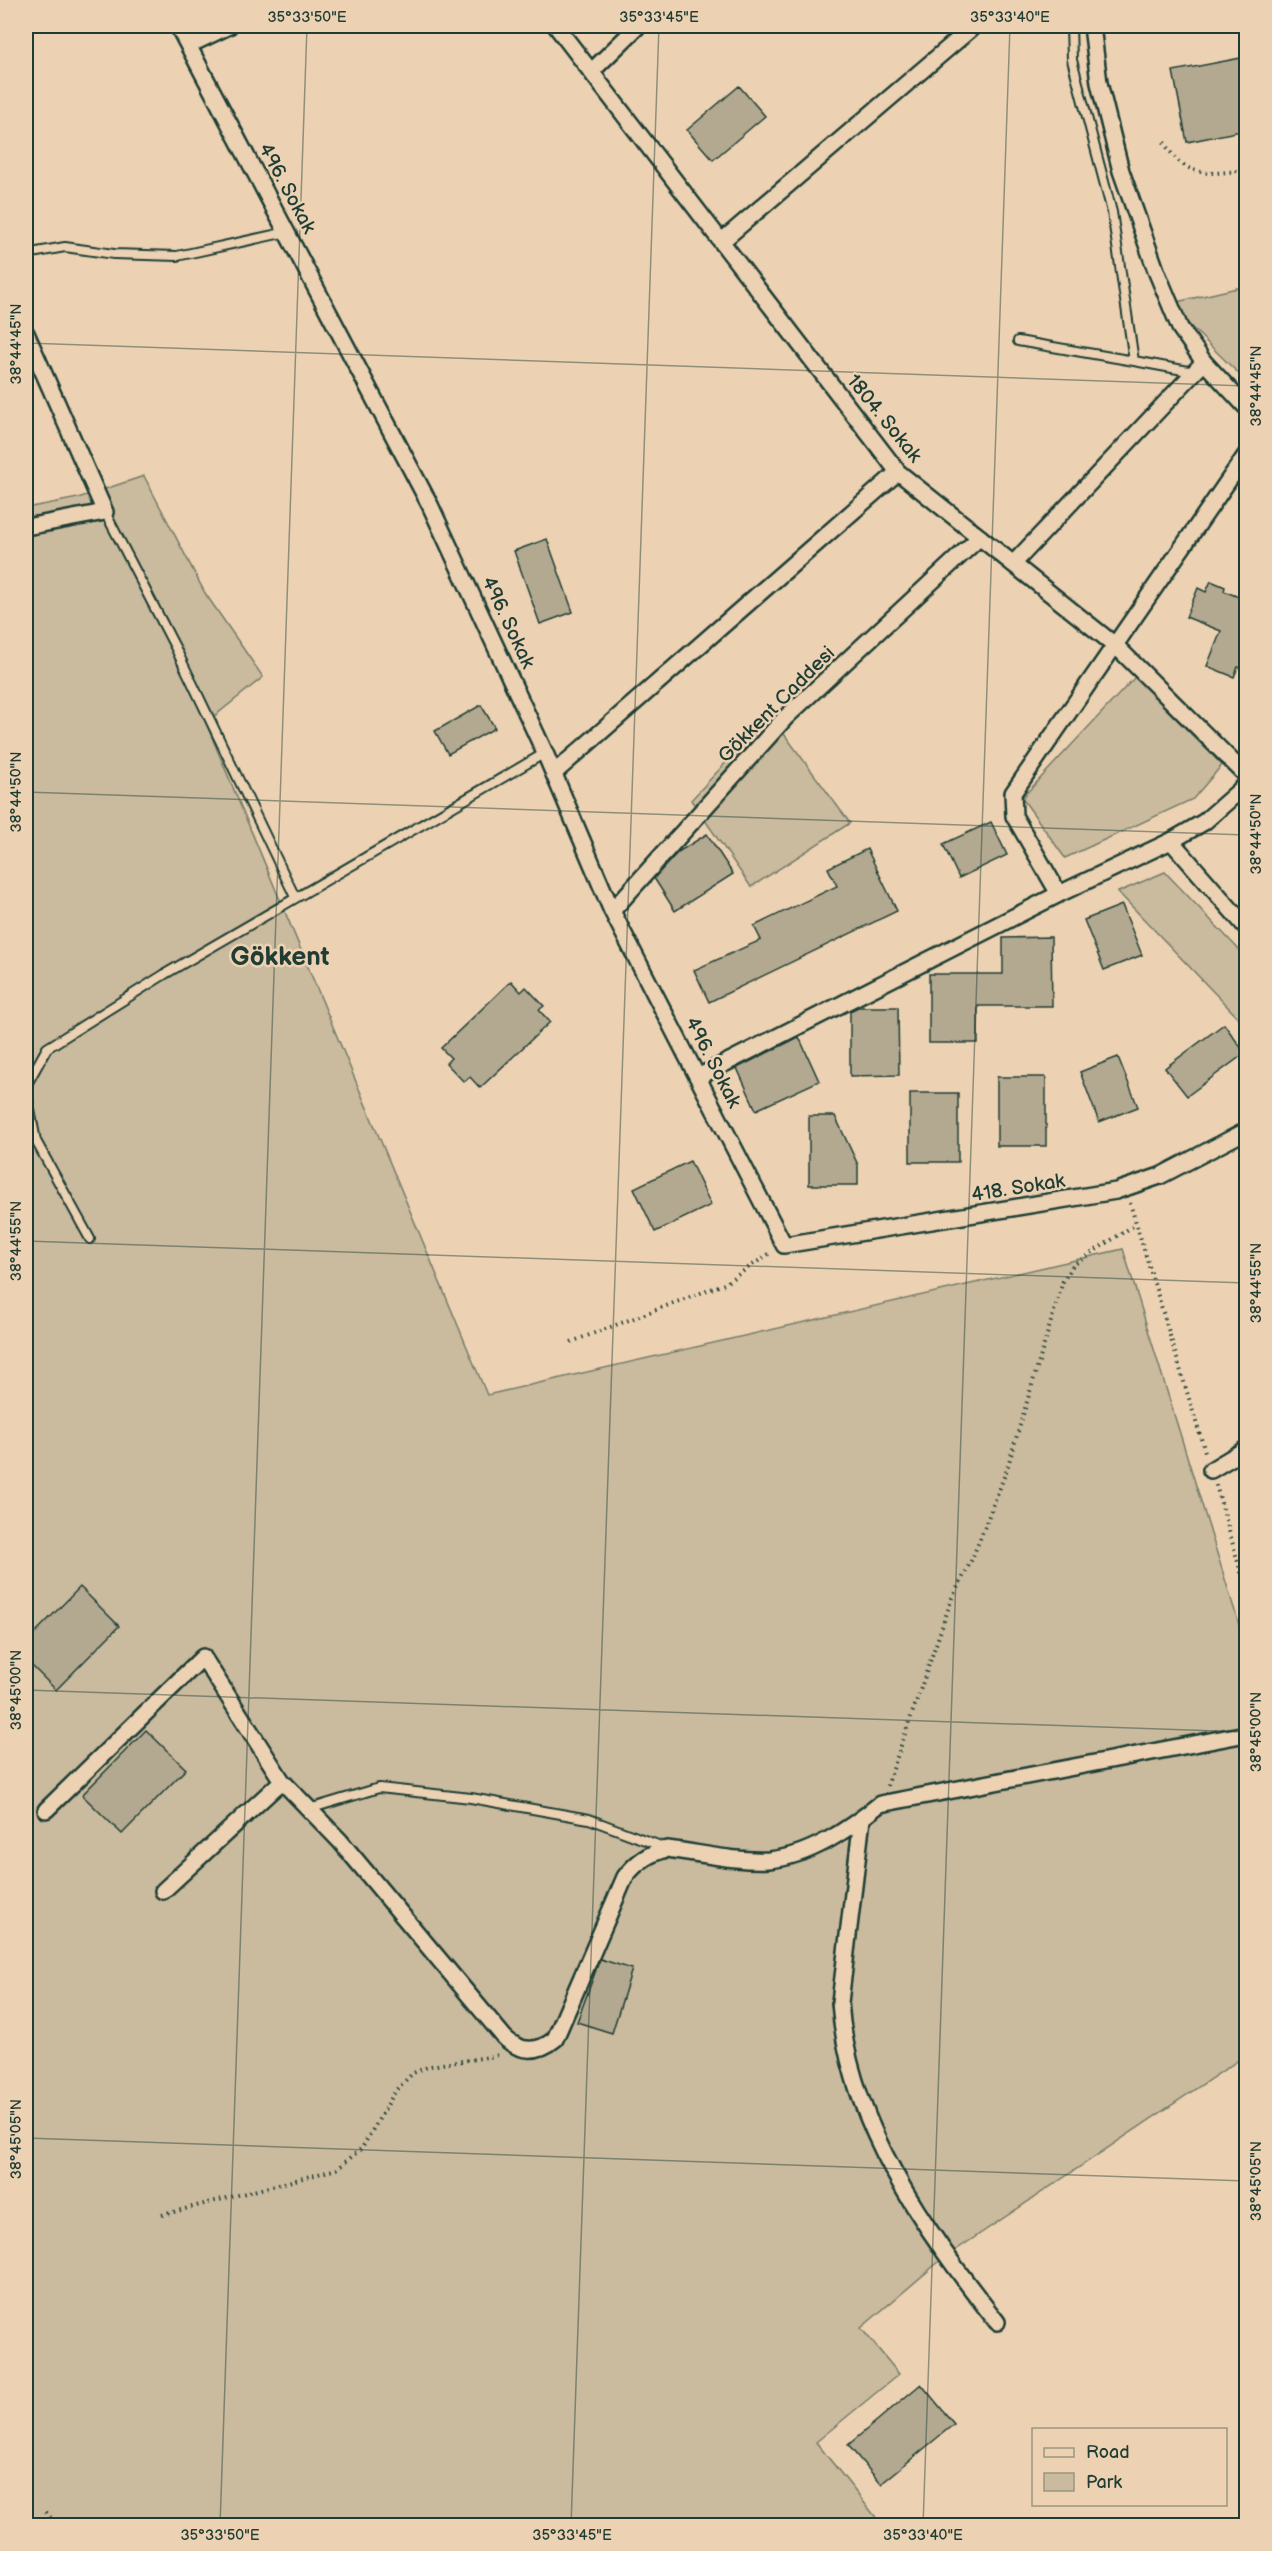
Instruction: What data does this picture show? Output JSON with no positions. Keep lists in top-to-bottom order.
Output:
{
  "streets": {
    "street": [
      "496. Sokak",
      "1804. Sokak",
      "Gökkent Caddesi",
      "418. Sokak"
    ]
  },
  "crossings": [
    ["496. Sokak", "Gökkent Caddesi"],
    ["496. Sokak", "418. Sokak"],
    ["1804. Sokak", "Gökkent Caddesi"]
  ],
  "districts": ["Gökkent"],
  "legend": ["Road", "Park"],
  "coordinates": [
    "35°33'50\"E",
    "35°33'45\"E",
    "35°33'40\"E",
    "38°44'45\"N",
    "38°44'50\"N",
    "38°44'55\"N",
    "38°45'00\"N",
    "38°45'05\"N"
  ]
}
